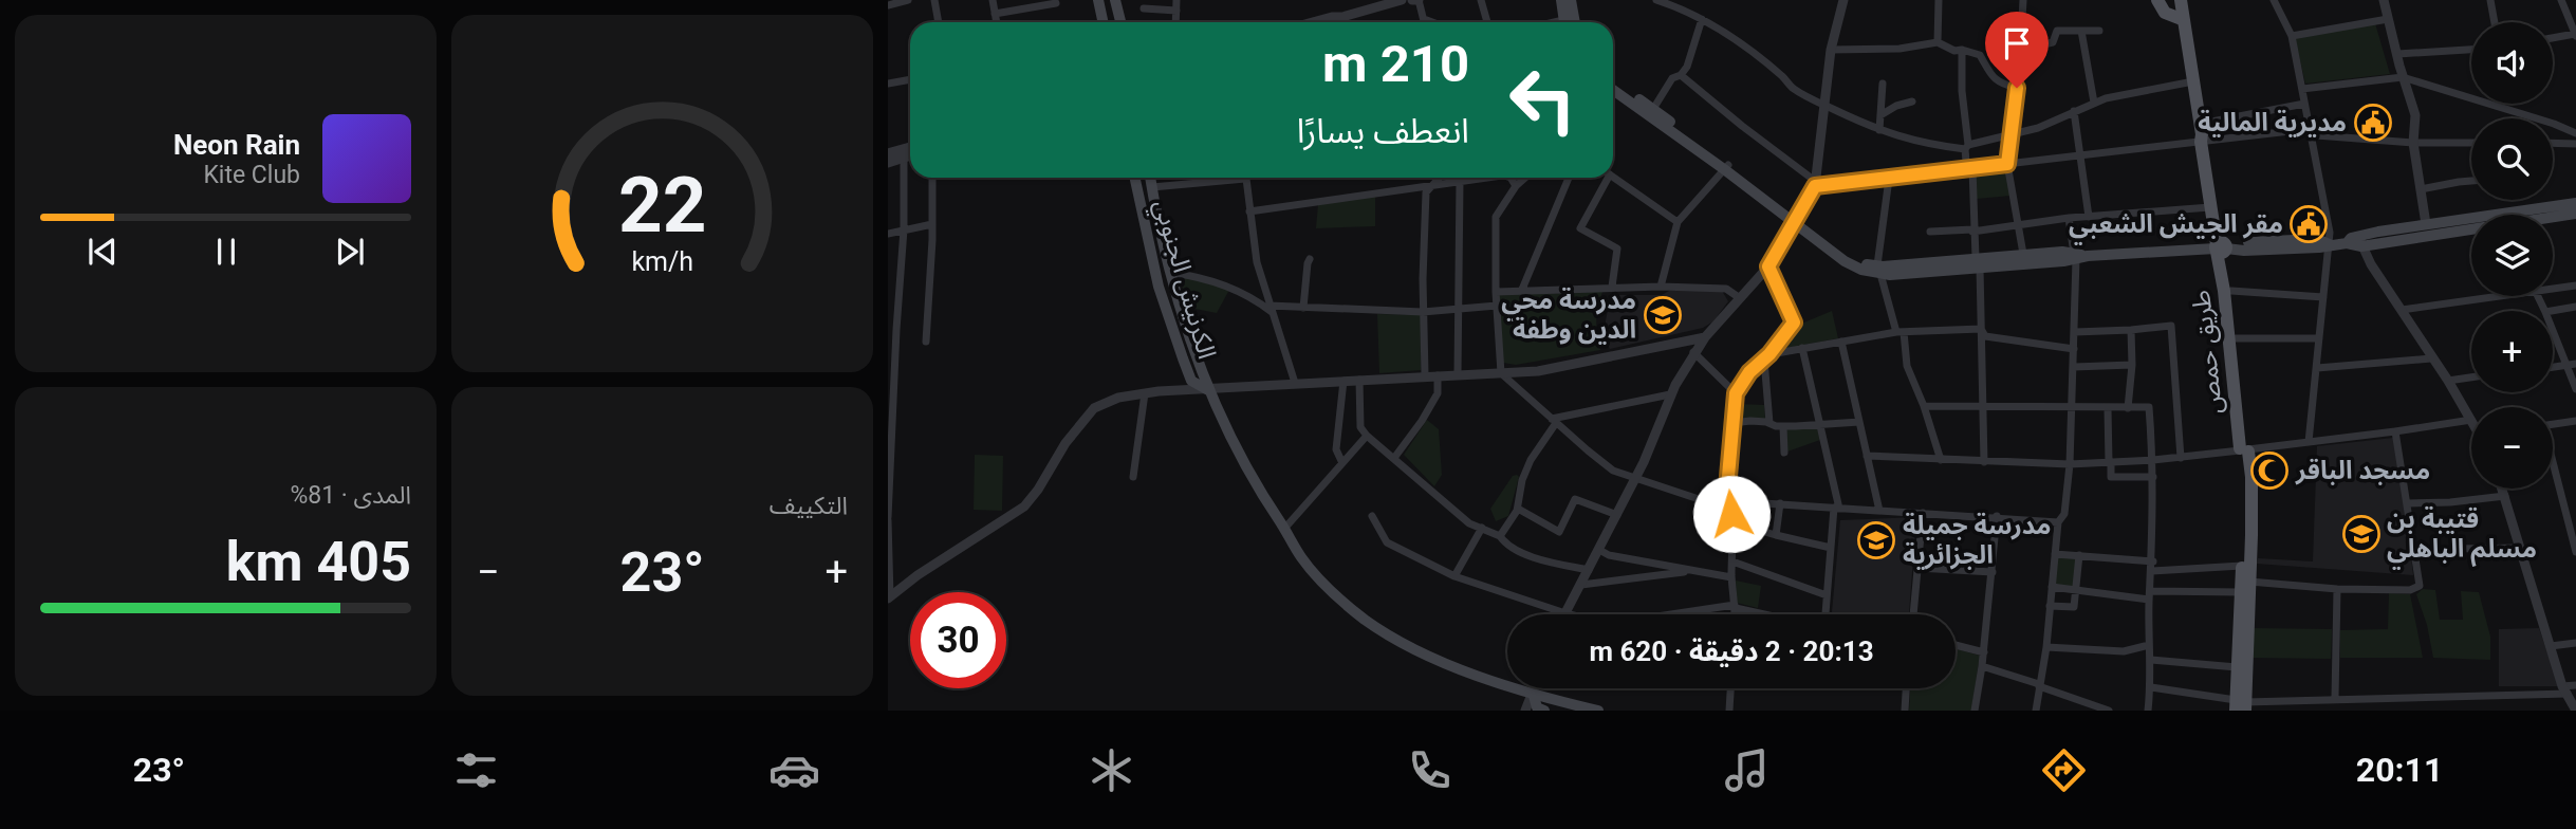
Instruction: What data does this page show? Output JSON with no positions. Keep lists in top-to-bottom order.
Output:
{
  "streets": {
    "main road": ["الكرنيش الجنوبي", "طريق حمص"]
  },
  "places": {
    "public building": ["مديرية المالية", "مقر الجيش الشعبي"],
    "school or university": ["مدرسة محي الدين وطفة", "قتيبة بن مسلم الباهلي", "مدرسة جميلة الجزائرية"],
    "mosque": ["مسجد الباقر"]
  },
  "page": {
    "map_buttons": ["+", "−"],
    "turn": ["210 m", "انعطف يسارًا"],
    "song": ["Neon Rain", "Kite Club"],
    "tile": [
      "التكييف",
      ["المدى · 81%", "405 km"]
    ],
    "heat": ["−", "23°", "+"],
    "limit": "30",
    "trip": "20:13 · 2 دقيقة · 620 m",
    "tabs": ["20:11", "23°"],
    "gauge": ["22", "km/h"]
  }
}
